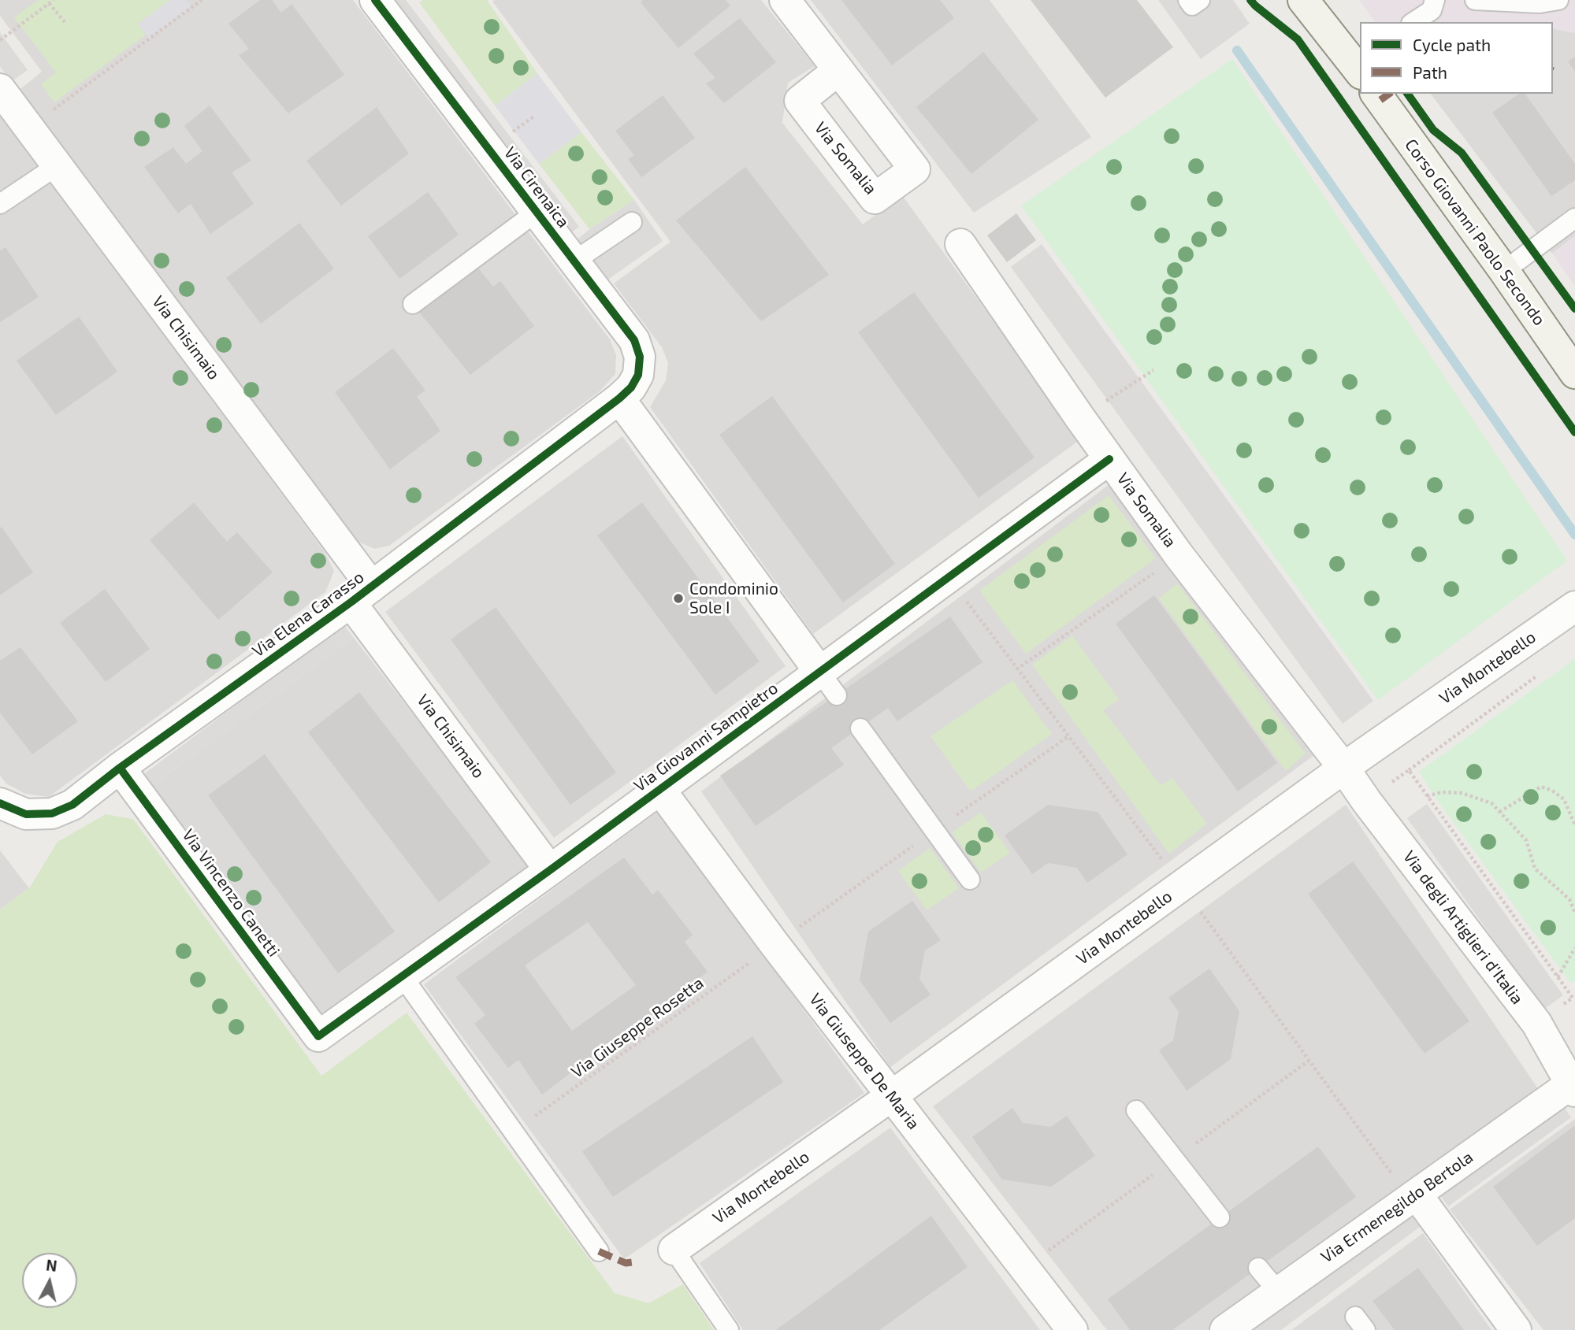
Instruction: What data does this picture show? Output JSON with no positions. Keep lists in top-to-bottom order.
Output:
{
  "streets": {
    "main road": ["Corso Giovanni Paolo Secondo"],
    "street": [
      "Via Somalia",
      "Via Cirenaica",
      "Via Chisimaio",
      "Via Elena Carasso",
      "Via Montebello",
      "Via Giovanni Sampietro",
      "Via Vincenzo Canetti",
      "Via degli Artiglieri d'Italia",
      "Via Giuseppe De Maria",
      "Via Ermenegildo Bertola"
    ],
    "path": ["Via Giuseppe Rosetta"]
  },
  "crossings": [
    ["Via Somalia", "Via Montebello"],
    ["Via Somalia", "Via Giovanni Sampietro"],
    ["Via Somalia", "Via degli Artiglieri d'Italia"],
    ["Via Cirenaica", "Via Elena Carasso"],
    ["Via Chisimaio", "Via Elena Carasso"],
    ["Via Chisimaio", "Via Giovanni Sampietro"],
    ["Via Elena Carasso", "Via Vincenzo Canetti"],
    ["Via Montebello", "Via degli Artiglieri d'Italia"],
    ["Via Montebello", "Via Giuseppe De Maria"],
    ["Via Giovanni Sampietro", "Via Vincenzo Canetti"],
    ["Via Giovanni Sampietro", "Via Giuseppe De Maria"],
    ["Via degli Artiglieri d'Italia", "Via Ermenegildo Bertola"],
    ["Via Giuseppe Rosetta", "Via Giuseppe De Maria"]
  ],
  "places": ["Condominio Sole I"],
  "legend": ["Cycle path", "Path"],
  "north": "top"
}
